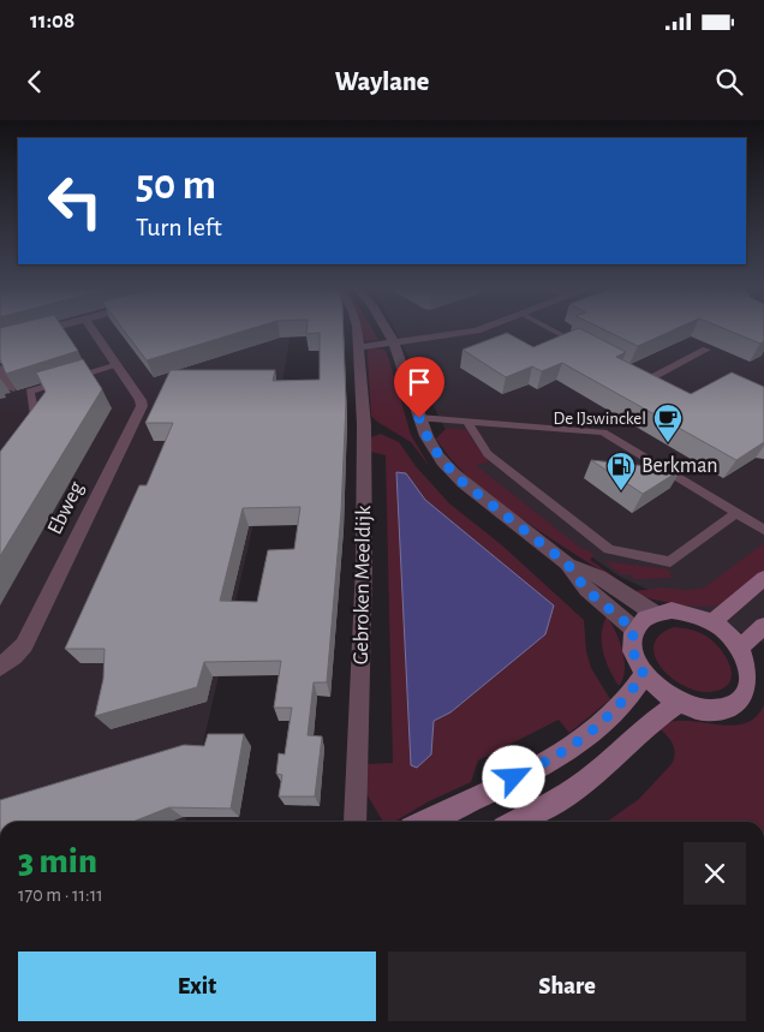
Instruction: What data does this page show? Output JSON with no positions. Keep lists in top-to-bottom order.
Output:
{
  "streets": {
    "street": ["Ebweg", "Gebroken Meeldijk"]
  },
  "places": {
    "cafe": ["De IJswinckel"],
    "fuel station": ["Berkman"]
  },
  "page": {
    "status": "11:08",
    "header": "Waylane",
    "turn": ["50 m", "Turn left"],
    "heading": ["3 min", "170 m · 11:11"],
    "buttons": ["Exit", "Share"]
  }
}
